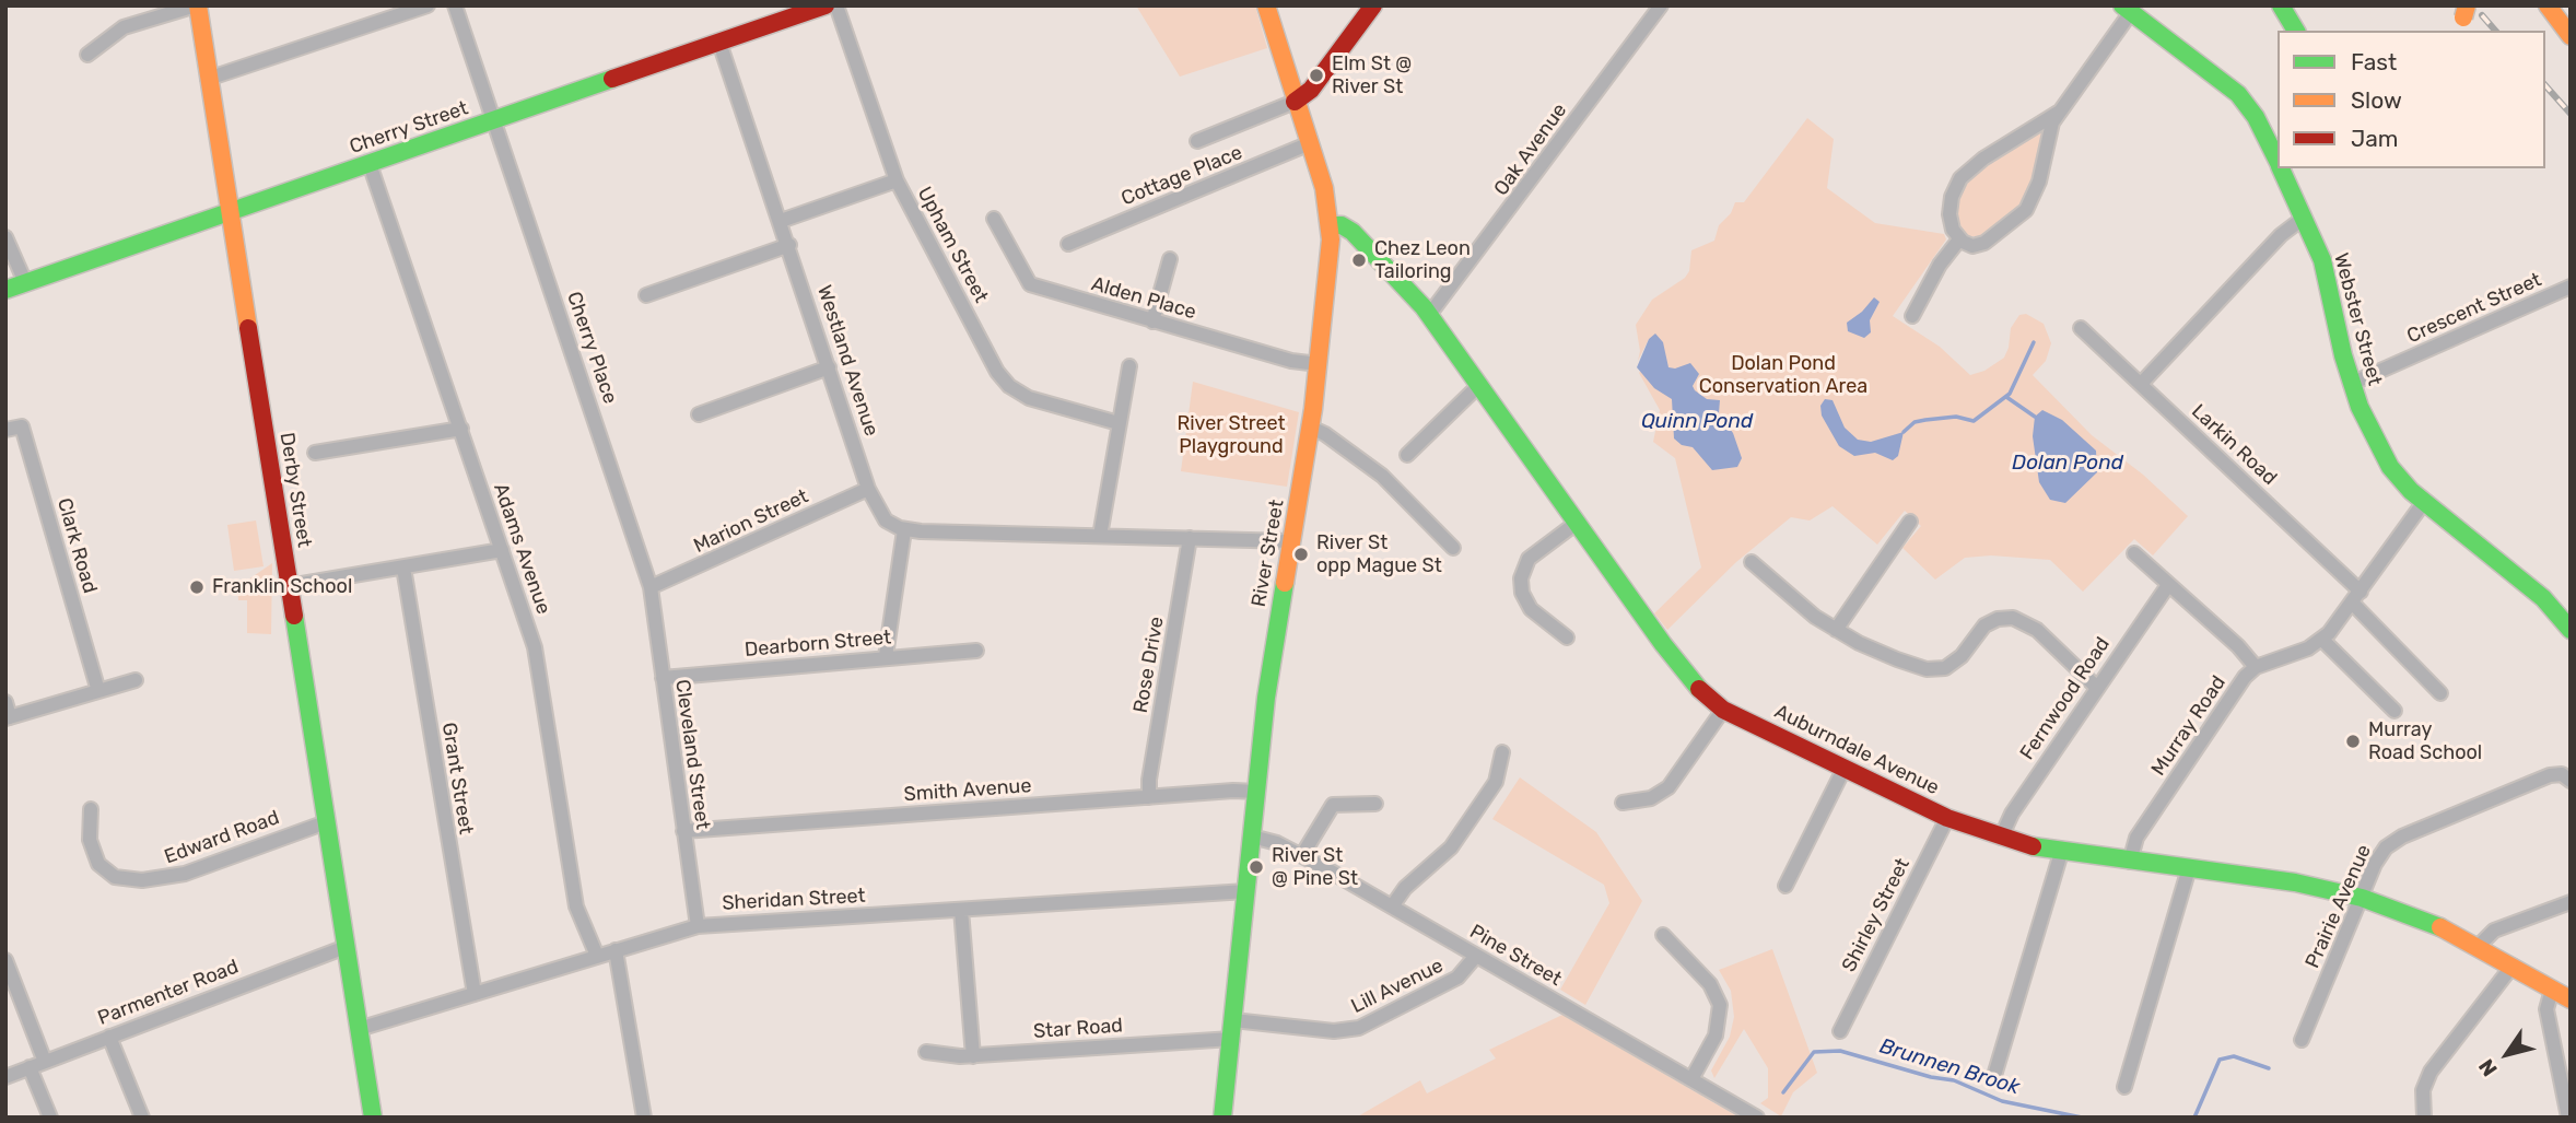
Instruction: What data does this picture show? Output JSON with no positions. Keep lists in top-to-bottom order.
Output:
{
  "streets": {
    "main road": [
      "Cherry Street",
      "Webster Street",
      "Derby Street",
      "River Street",
      "Auburndale Avenue"
    ],
    "street": [
      "Oak Avenue",
      "Cottage Place",
      "Upham Street",
      "Alden Place",
      "Crescent Street",
      "Cherry Place",
      "Westland Avenue",
      "Larkin Road",
      "Marion Street",
      "Clark Road",
      "Adams Avenue",
      "Dearborn Street",
      "Rose Drive",
      "Fernwood Road",
      "Murray Road",
      "Cleveland Street",
      "Grant Street",
      "Smith Avenue",
      "Edward Road",
      "Sheridan Street",
      "Prairie Avenue",
      "Shirley Street",
      "Pine Street",
      "Lill Avenue",
      "Parmenter Road",
      "Star Road"
    ]
  },
  "crossings": [
    ["Cherry Street", "Cherry Place"],
    ["Cherry Street", "Westland Avenue"],
    ["Cherry Street", "Derby Street"],
    ["Cherry Street", "Adams Avenue"],
    ["Oak Avenue", "Auburndale Avenue"],
    ["Cottage Place", "River Street"],
    ["Alden Place", "River Street"],
    ["Crescent Street", "Webster Street"],
    ["Webster Street", "Murray Road"],
    ["Cherry Place", "Marion Street"],
    ["Cherry Place", "Cleveland Street"],
    ["Westland Avenue", "Marion Street"],
    ["Larkin Road", "Murray Road"],
    ["Derby Street", "Edward Road"],
    ["Derby Street", "Sheridan Street"],
    ["Derby Street", "Parmenter Road"],
    ["Marion Street", "Cleveland Street"],
    ["Adams Avenue", "Sheridan Street"],
    ["River Street", "Auburndale Avenue"],
    ["River Street", "Smith Avenue"],
    ["River Street", "Sheridan Street"],
    ["River Street", "Pine Street"],
    ["River Street", "Lill Avenue"],
    ["River Street", "Star Road"],
    ["Dearborn Street", "Cleveland Street"],
    ["Rose Drive", "Smith Avenue"],
    ["Fernwood Road", "Auburndale Avenue"],
    ["Murray Road", "Auburndale Avenue"],
    ["Auburndale Avenue", "Prairie Avenue"],
    ["Auburndale Avenue", "Shirley Street"],
    ["Cleveland Street", "Smith Avenue"],
    ["Cleveland Street", "Sheridan Street"],
    ["Grant Street", "Sheridan Street"],
    ["Pine Street", "Lill Avenue"]
  ],
  "water": ["Quinn Pond", "Dolan Pond", "Brunnen Brook"],
  "parks": ["Dolan Pond Conservation Area", "River Street Playground"],
  "places": [
    "Elm St @ River St",
    "Chez Leon Tailoring",
    "River St opp Mague St",
    "Franklin School",
    "Murray Road School",
    "River St @ Pine St"
  ],
  "legend": ["Fast", "Slow", "Jam"],
  "north": "bottom left"
}
